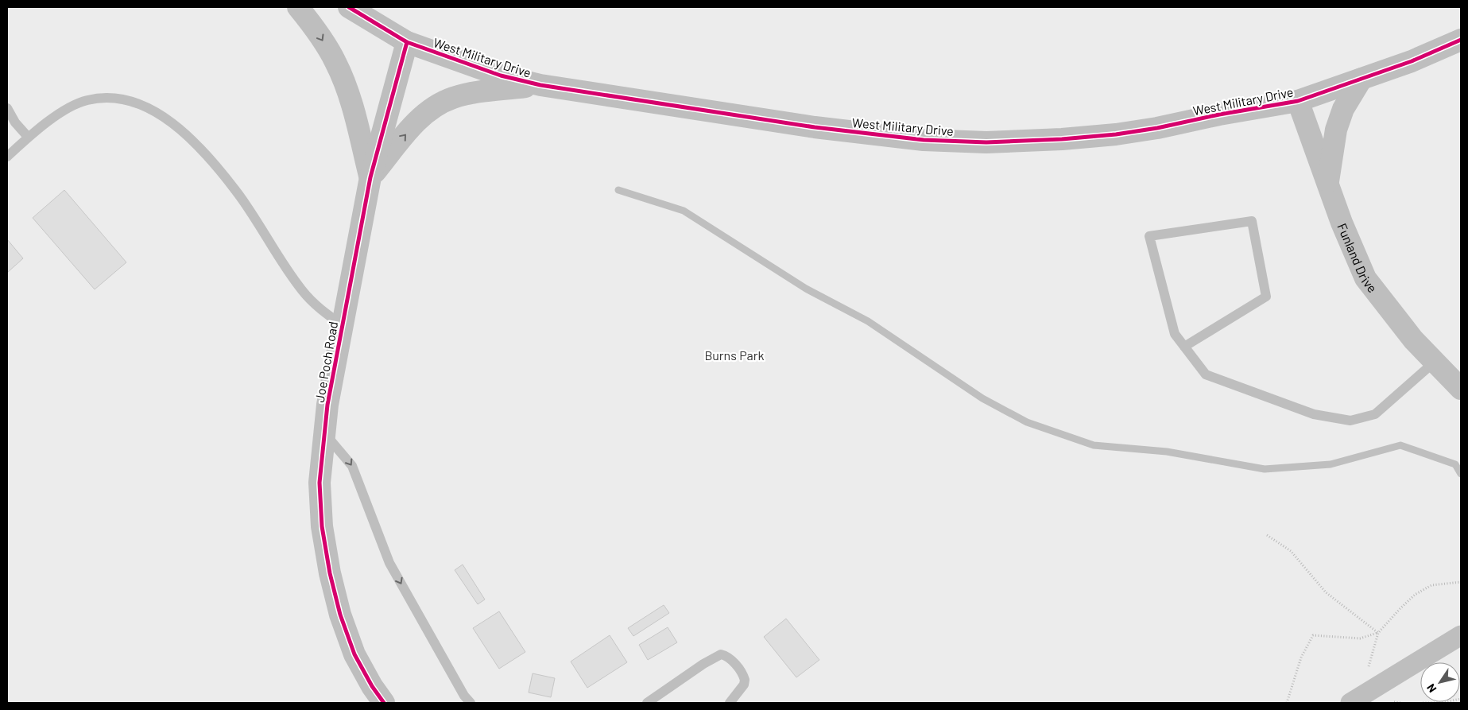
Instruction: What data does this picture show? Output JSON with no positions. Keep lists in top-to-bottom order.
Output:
{
  "streets": {
    "street": ["West Military Drive", "Funland Drive", "Joe Poch Road"]
  },
  "crossings": [
    ["West Military Drive", "Funland Drive"],
    ["West Military Drive", "Joe Poch Road"]
  ],
  "parks": ["Burns Park"],
  "north": "bottom left"
}
